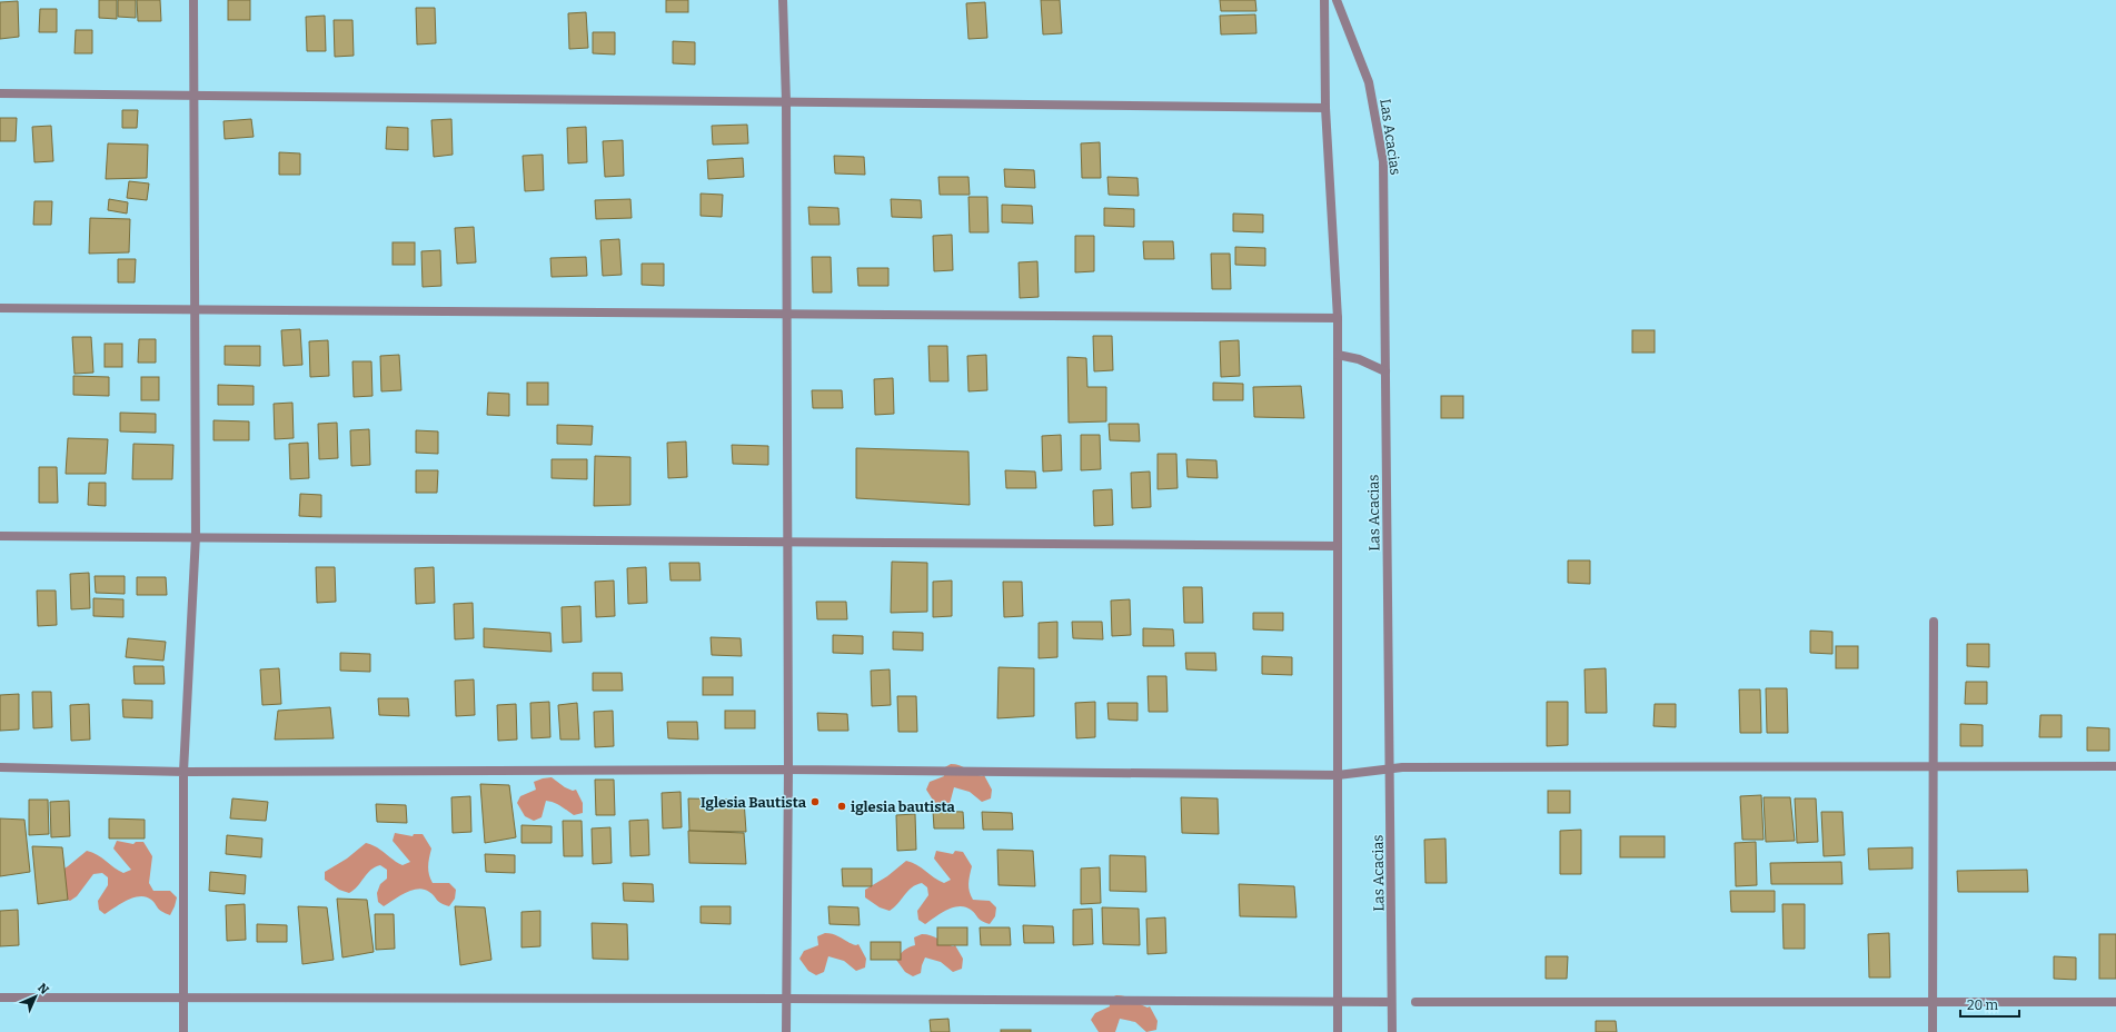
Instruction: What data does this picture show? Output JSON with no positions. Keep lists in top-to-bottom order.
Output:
{
  "streets": {
    "street": ["Las Acacias"]
  },
  "places": ["Iglesia Bautista", "iglesia bautista"],
  "scale_bar": "20 m",
  "north": "top right"
}
